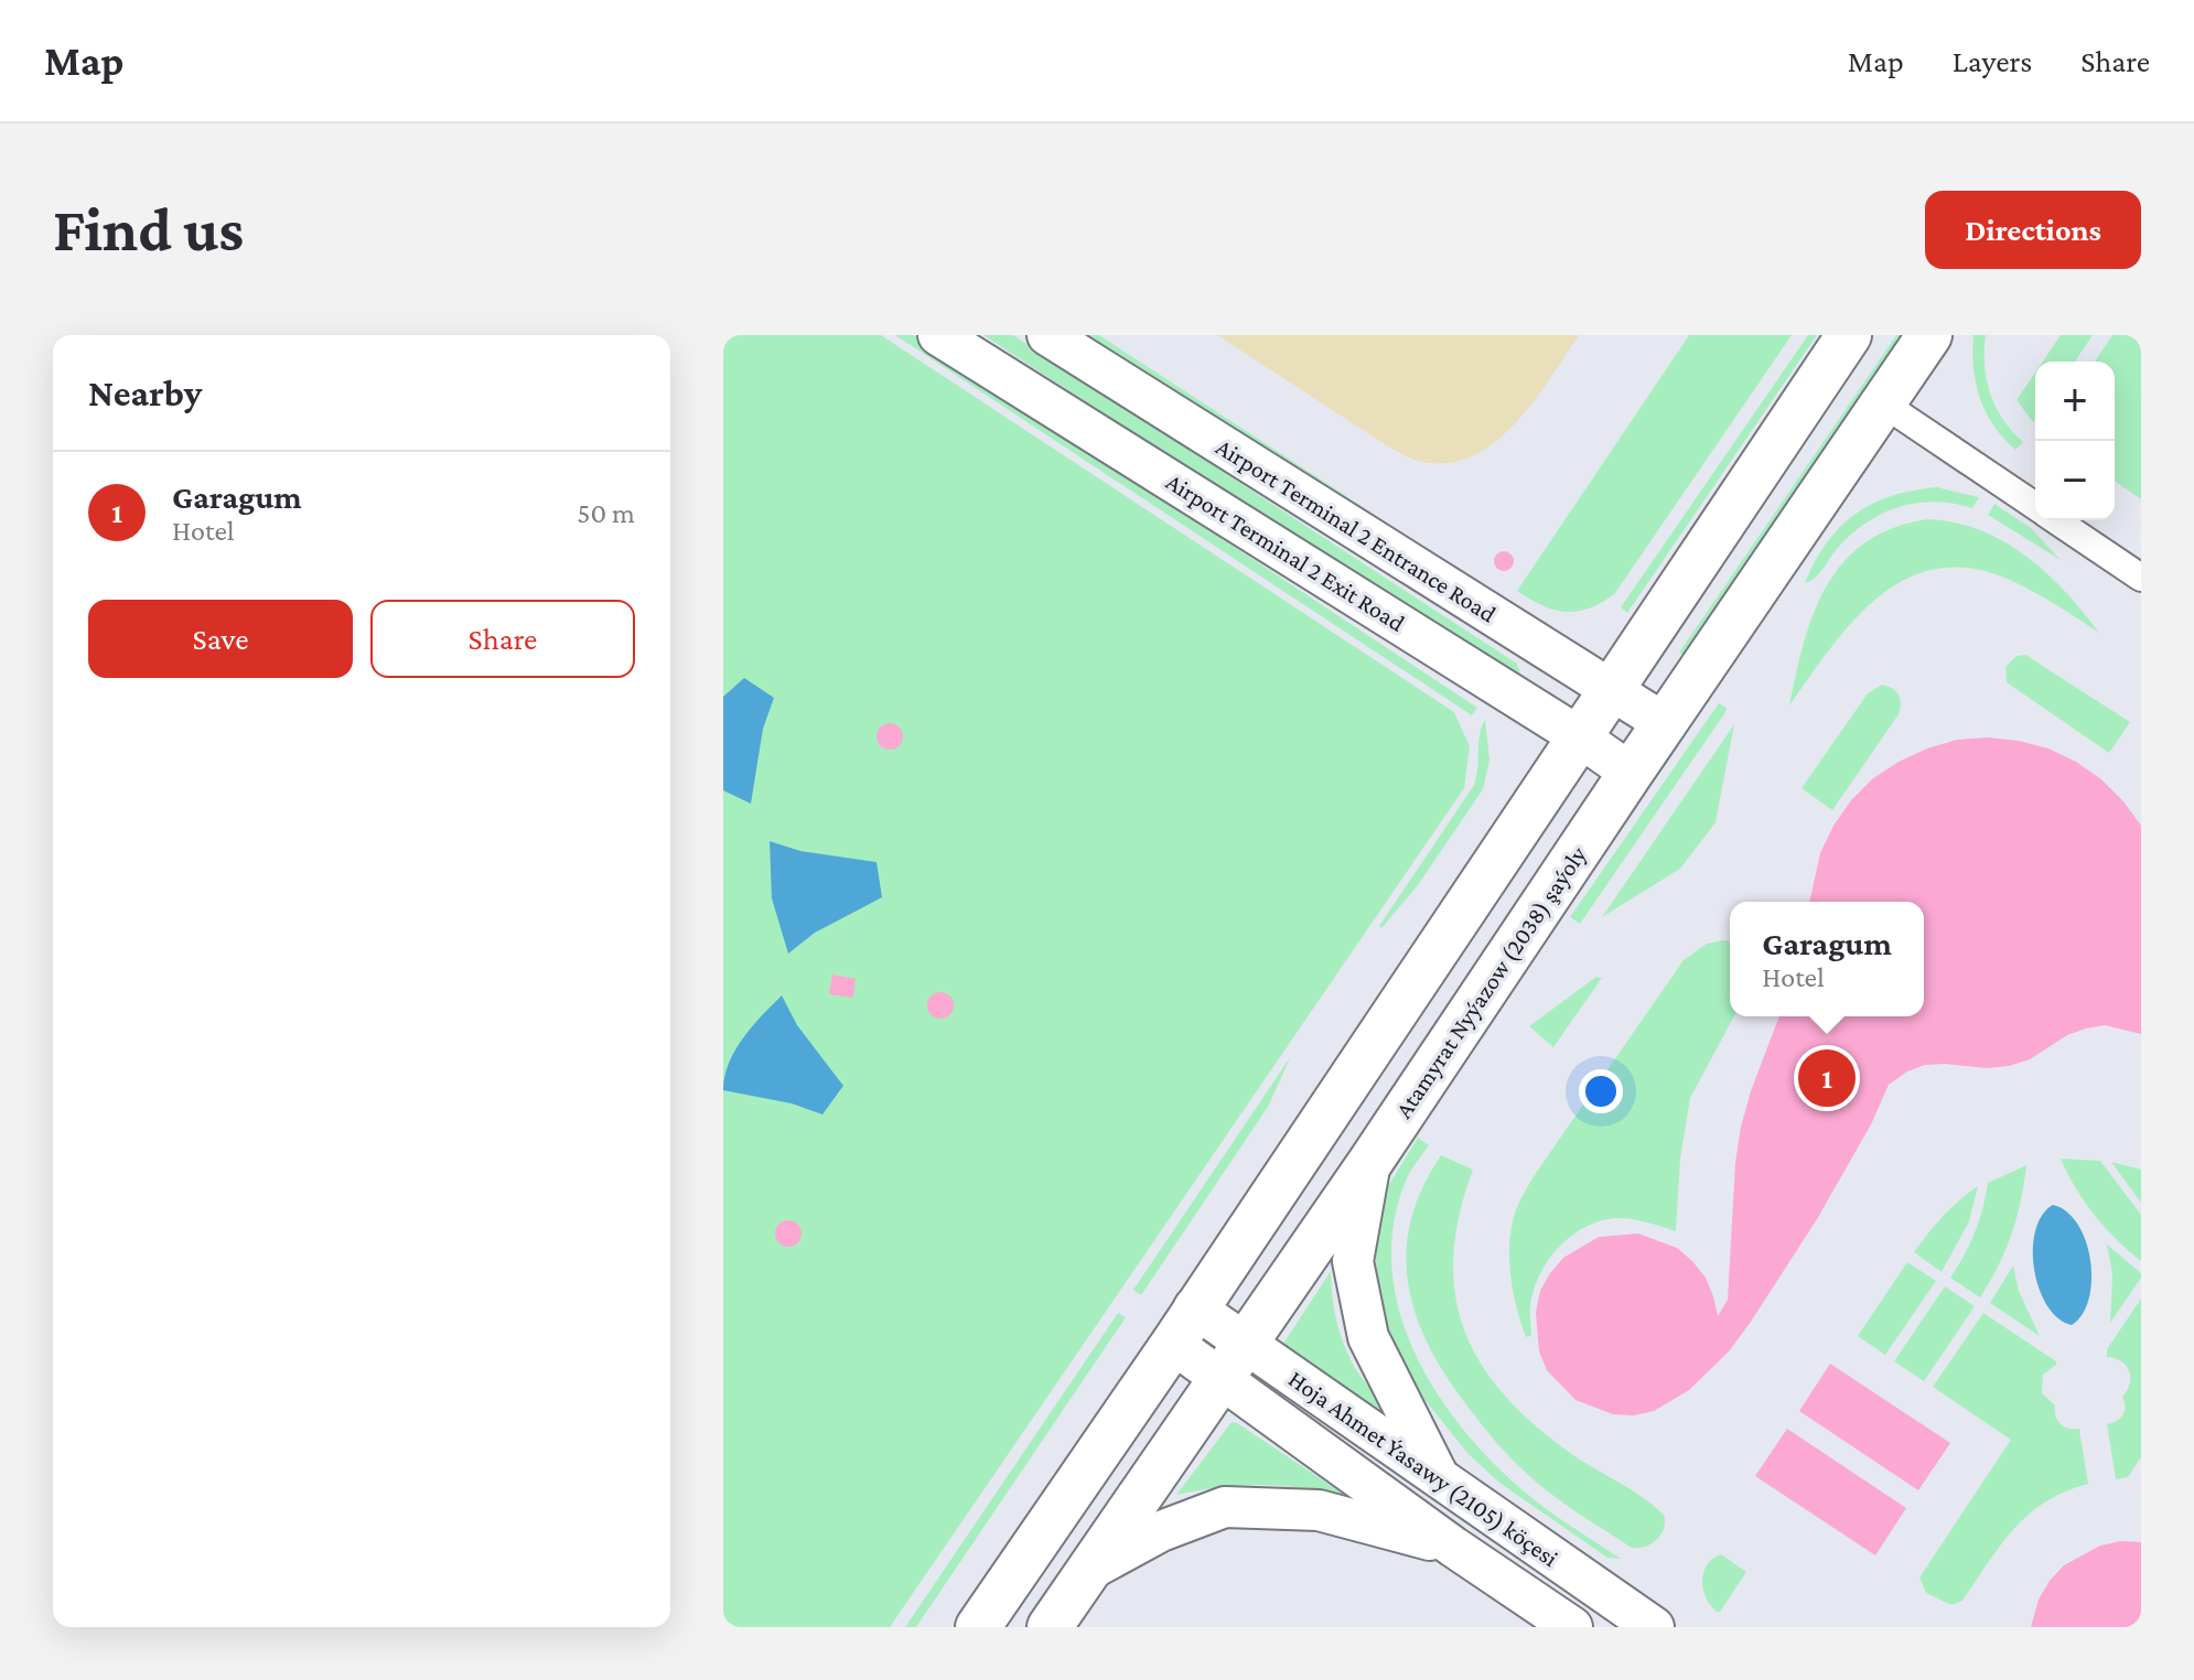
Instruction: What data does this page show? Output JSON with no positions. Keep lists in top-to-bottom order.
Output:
{
  "streets": {
    "main road": [
      "Airport Terminal 2 Entrance Road",
      "Airport Terminal 2 Exit Road",
      "Atamyrat Nyýazow (2038) şaýoly",
      "Hoja Ahmet Ýasawy (2105) köçesi"
    ]
  },
  "crossings": [
    ["Airport Terminal 2 Entrance Road", "Atamyrat Nyýazow (2038) şaýoly"],
    ["Airport Terminal 2 Exit Road", "Atamyrat Nyýazow (2038) şaýoly"],
    ["Atamyrat Nyýazow (2038) şaýoly", "Hoja Ahmet Ýasawy (2105) köçesi"]
  ],
  "page": {
    "header": "Map",
    "nav": ["Map", "Layers", "Share"],
    "buttons": [
      "Directions",
      ["Save", "Share"]
    ],
    "title": "Find us",
    "heading": "Nearby",
    "map_buttons": ["+", "−"],
    "list": [
      {
        "mark": "1",
        "name": "Garagum",
        "note": "Hotel",
        "value": "50 m"
      }
    ],
    "popup": ["Garagum", "Hotel"],
    "pins": "1"
  }
}
